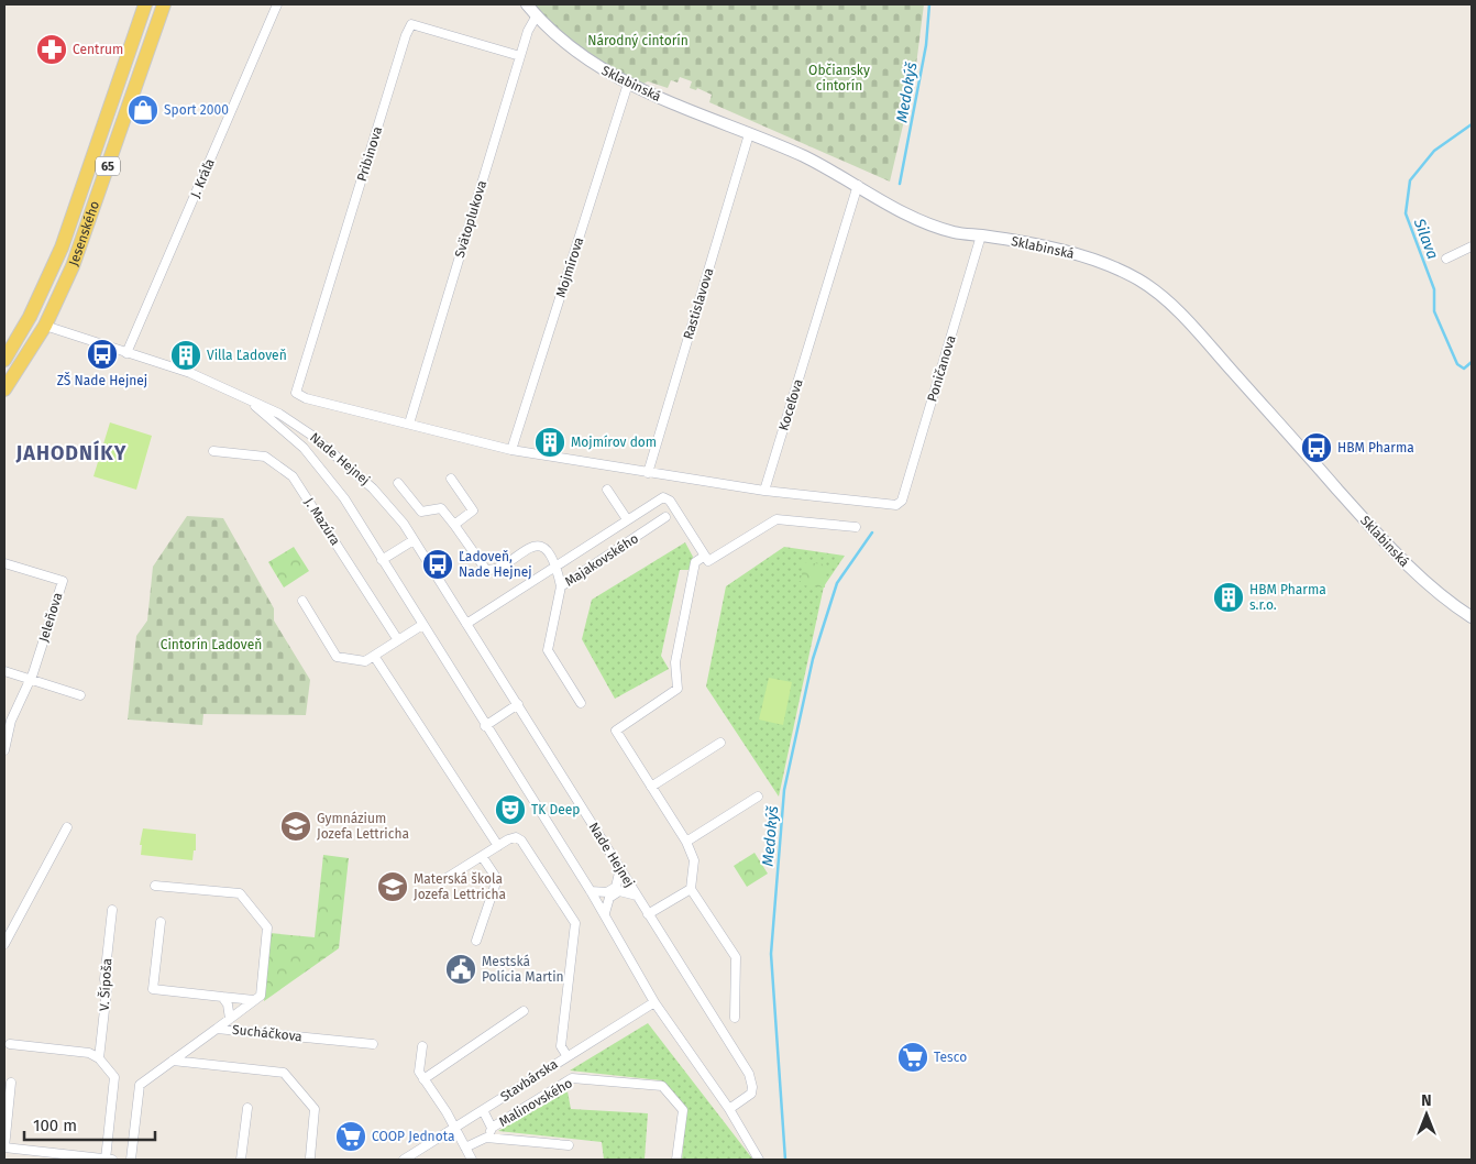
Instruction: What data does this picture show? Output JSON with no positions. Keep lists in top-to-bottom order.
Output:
{
  "streets": {
    "main road": ["65", "Jesenského"],
    "street": [
      "Sklabinská",
      "Pribinova",
      "J. Kráľa",
      "Svätoplukova",
      "Mojmírova",
      "Rastislavova",
      "Poničanova",
      "Koceľova",
      "Nade Hejnej",
      "J. Mazúra",
      "Majakovského",
      "Jeleňova",
      "V. Šípoša",
      "Sucháčkova",
      "Stavbárska",
      "Malinovského"
    ]
  },
  "crossings": [
    ["Sklabinská", "Svätoplukova"],
    ["Sklabinská", "Mojmírova"],
    ["Sklabinská", "Rastislavova"],
    ["Sklabinská", "Poničanova"],
    ["Sklabinská", "Koceľova"],
    ["Pribinova", "Svätoplukova"],
    ["J. Kráľa", "Nade Hejnej"],
    ["Jesenského", "Nade Hejnej"],
    ["Poničanova", "Koceľova"],
    ["Nade Hejnej", "Stavbárska"]
  ],
  "districts": ["JAHODNÍKY"],
  "water": ["Medokýš", "Silava"],
  "parks": ["Národný cintorín", "Občiansky cintorín", "Cintorín Ľadoveň"],
  "places": {
    "pharmacy": ["Centrum"],
    "shop": ["Sport 2000"],
    "bus stop": ["ZŠ Nade Hejnej", "HBM Pharma", "Ľadoveň, Nade Hejnej"],
    "building": ["Villa Ľadoveň", "Mojmírov dom", "HBM Pharma s.r.o."],
    "theatre": ["TK Deep"],
    "school or university": ["Gymnázium Jozefa Lettricha", "Materská škola Jozefa Lettricha"],
    "public building": ["Mestská Polícia Martin"],
    "supermarket": ["Tesco", "COOP Jednota"]
  },
  "scale_bar": "100 m",
  "north": "top"
}
